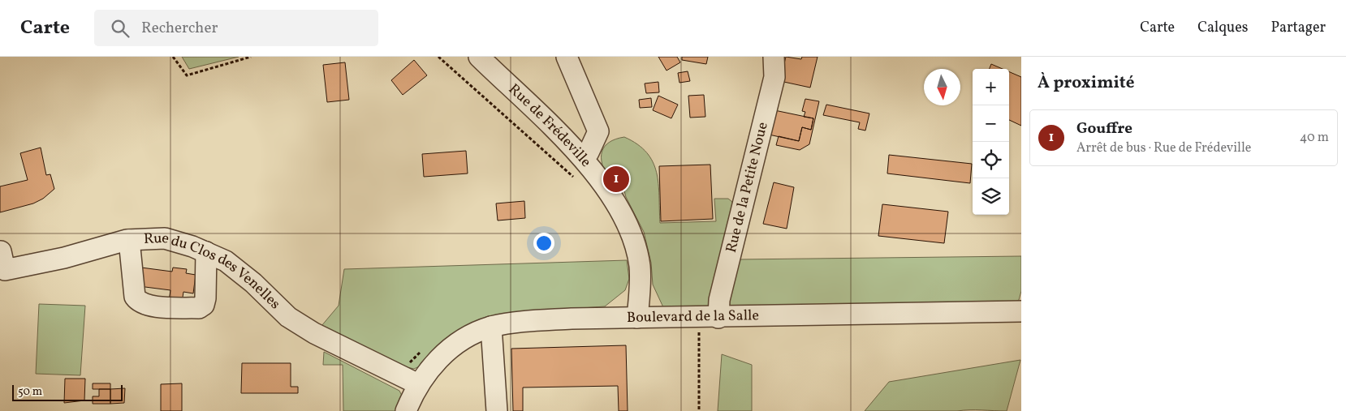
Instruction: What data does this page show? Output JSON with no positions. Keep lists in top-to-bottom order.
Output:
{
  "streets": {
    "street": [
      "Rue de Frédeville",
      "Rue de la Petite Noue",
      "Rue du Clos des Venelles",
      "Boulevard de la Salle"
    ]
  },
  "crossings": [
    ["Rue de Frédeville", "Boulevard de la Salle"],
    ["Rue de la Petite Noue", "Boulevard de la Salle"],
    ["Rue du Clos des Venelles", "Boulevard de la Salle"]
  ],
  "scale_bar": "50 m",
  "north": "bottom",
  "page": {
    "header": "Carte",
    "search": "Rechercher",
    "nav": ["Carte", "Calques", "Partager"],
    "heading": "À proximité",
    "map_buttons": ["+", "−"],
    "list": [
      {
        "mark": "1",
        "name": "Gouffre",
        "note": "Arrêt de bus · Rue de Frédeville",
        "value": "40 m"
      }
    ],
    "pins": "1",
    "scale": "50 m"
  }
}
